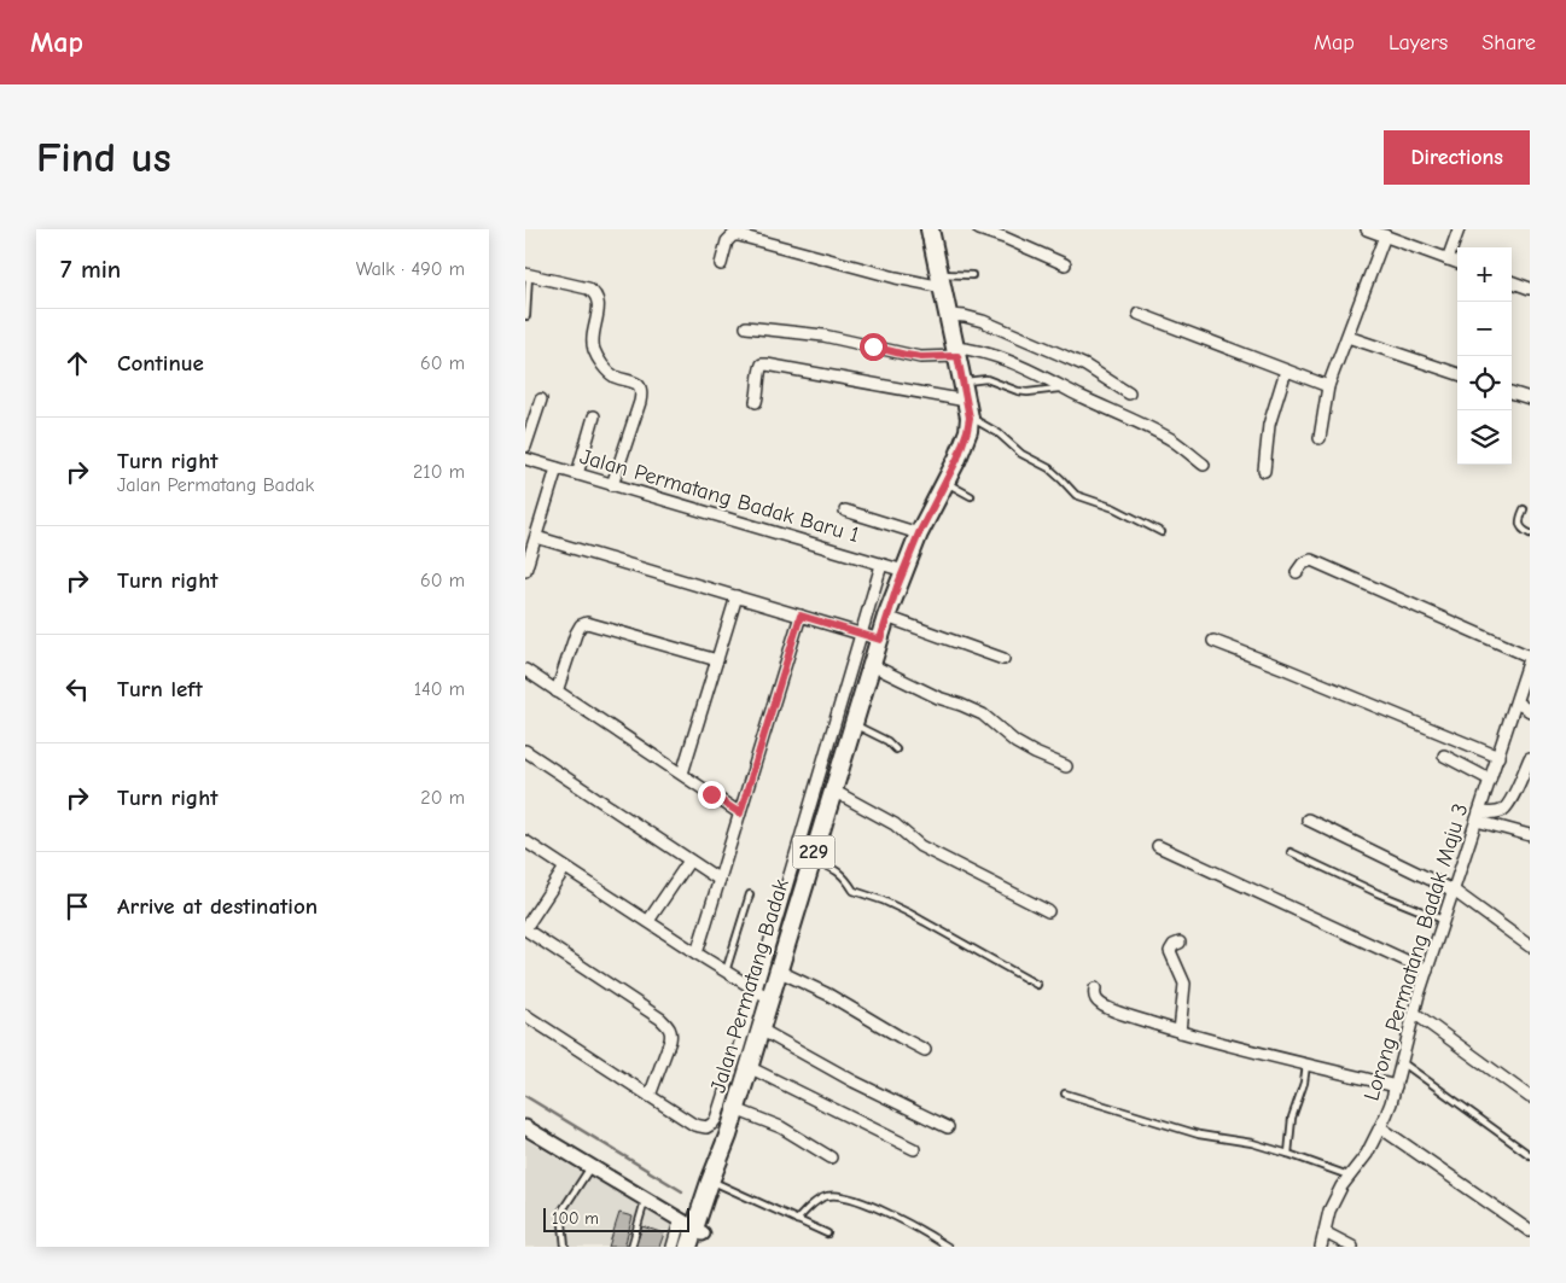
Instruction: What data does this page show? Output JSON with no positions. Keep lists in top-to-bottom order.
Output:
{
  "streets": {
    "main road": ["229", "Jalan Permatang Badak"],
    "street": ["Jalan Permatang Badak Baru 1", "Lorong Permatang Badak Maju 3"]
  },
  "crossings": [
    ["Jalan Permatang Badak Baru 1", "Jalan Permatang Badak"]
  ],
  "scale_bar": "100 m",
  "page": {
    "header": "Map",
    "nav": ["Map", "Layers", "Share"],
    "buttons": "Directions",
    "title": "Find us",
    "heading": ["7 min", "Walk · 490 m"],
    "map_buttons": ["+", "−"],
    "list": [
      ["Continue", "60 m"],
      ["Turn right", "Jalan Permatang Badak", "210 m"],
      ["Turn right", "60 m"],
      ["Turn left", "140 m"],
      ["Turn right", "20 m"],
      "Arrive at destination"
    ],
    "scale": "100 m"
  }
}
